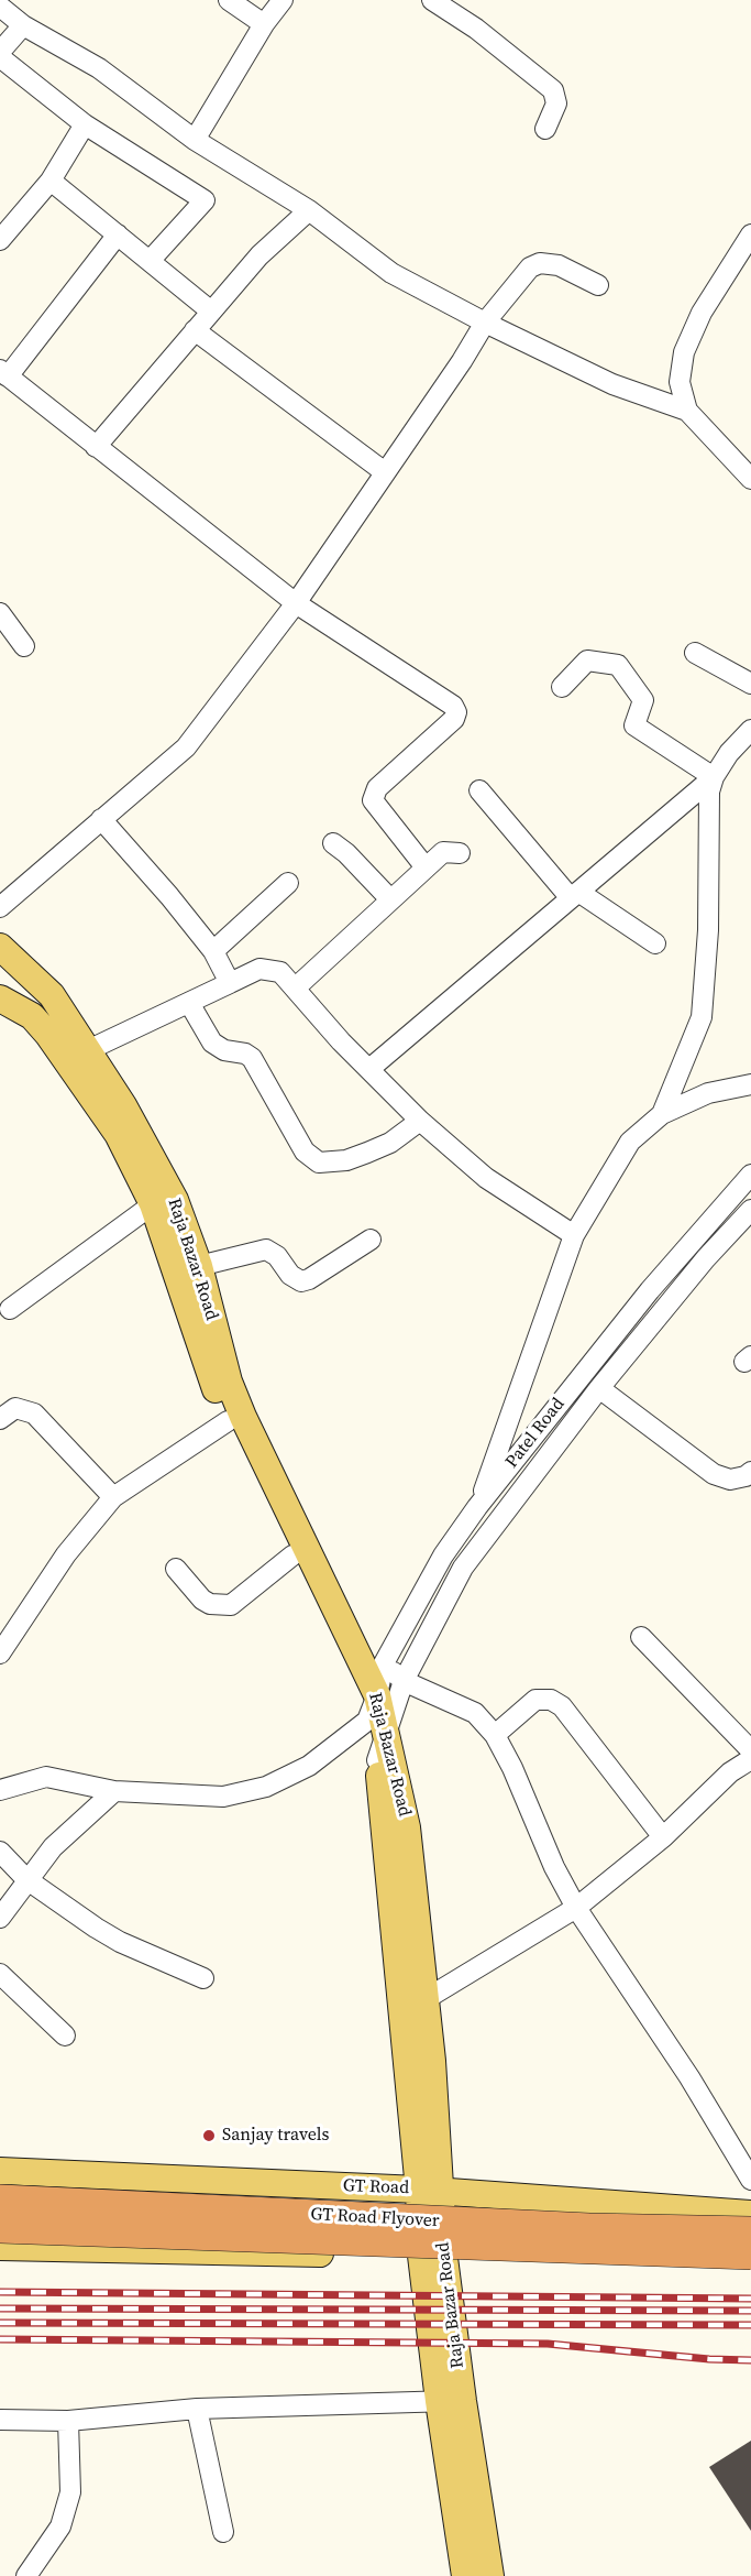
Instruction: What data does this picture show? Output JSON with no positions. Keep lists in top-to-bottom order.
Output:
{
  "streets": {
    "highway": ["GT Road Flyover"],
    "main road": ["Raja Bazar Road", "GT Road"],
    "street": ["Patel Road"]
  },
  "crossings": [
    ["Raja Bazar Road", "Patel Road"],
    ["Raja Bazar Road", "GT Road"]
  ],
  "places": ["Sanjay travels"]
}
